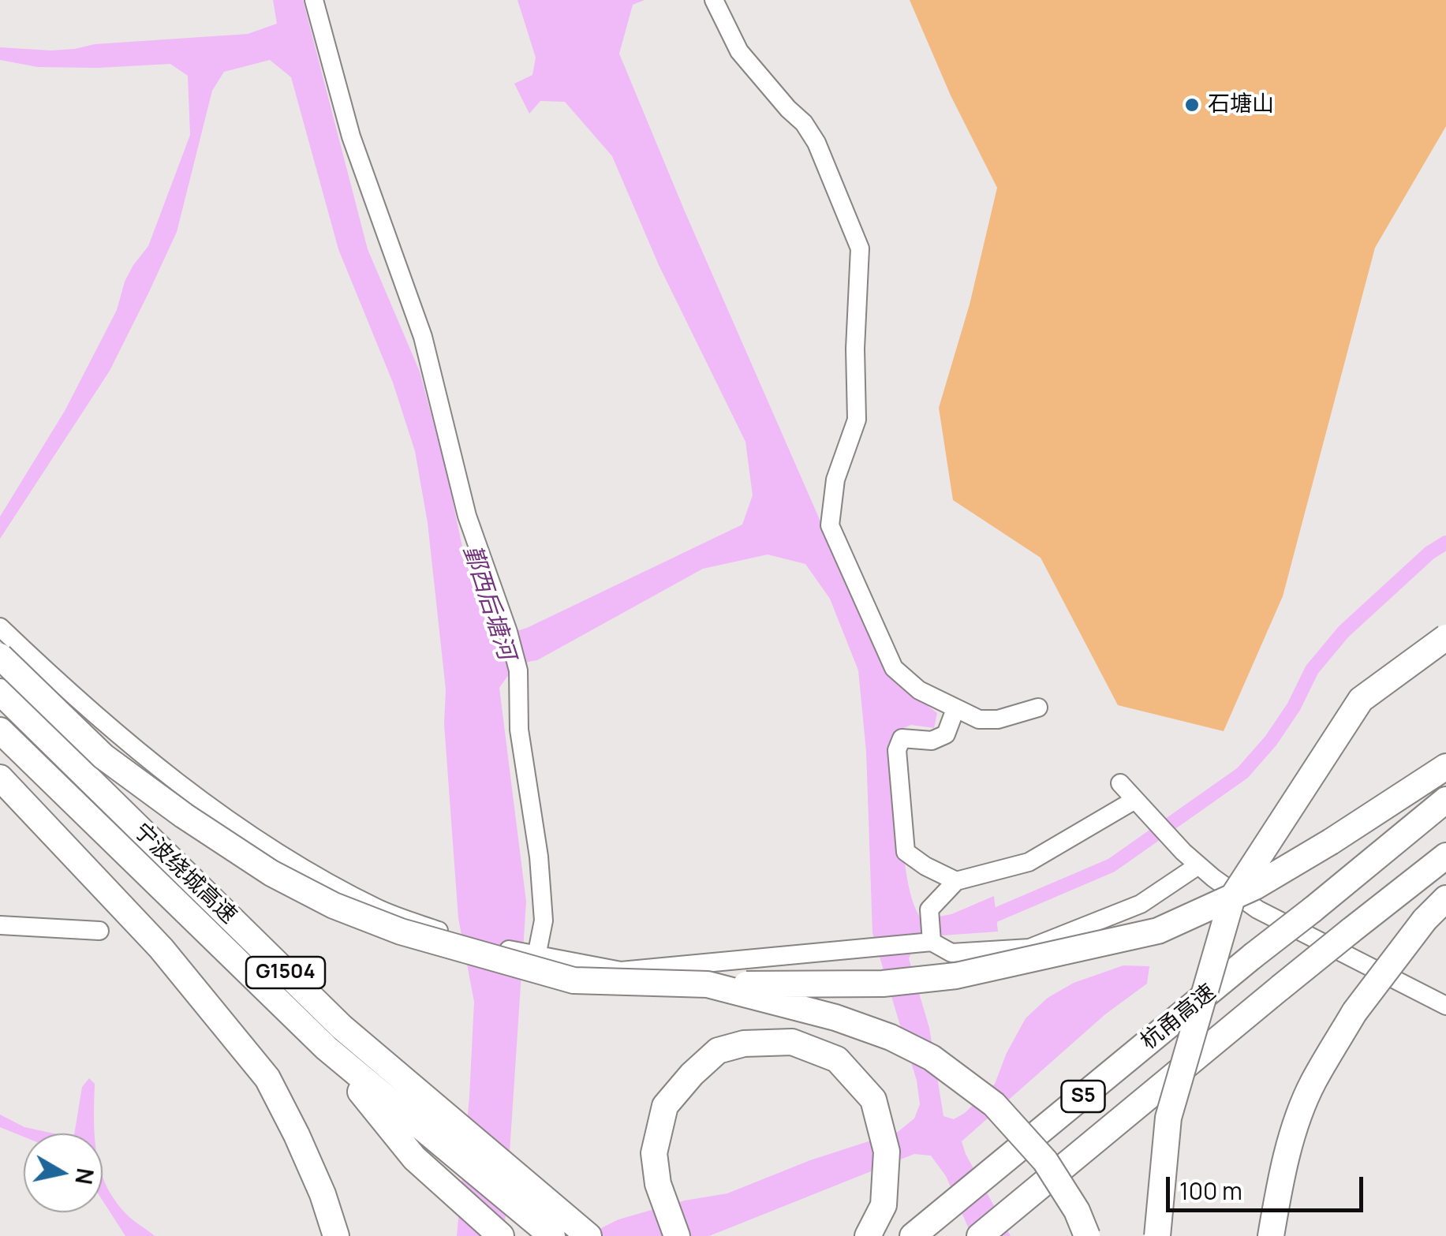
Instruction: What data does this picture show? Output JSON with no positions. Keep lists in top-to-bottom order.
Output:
{
  "streets": {
    "highway": [
      "宁波绕城高速",
      "G1504",
      "杭甬高速",
      "S5"
    ]
  },
  "water": ["鄞西后塘河"],
  "places": ["石塘山"],
  "scale_bar": "100 m",
  "north": "right"
}
